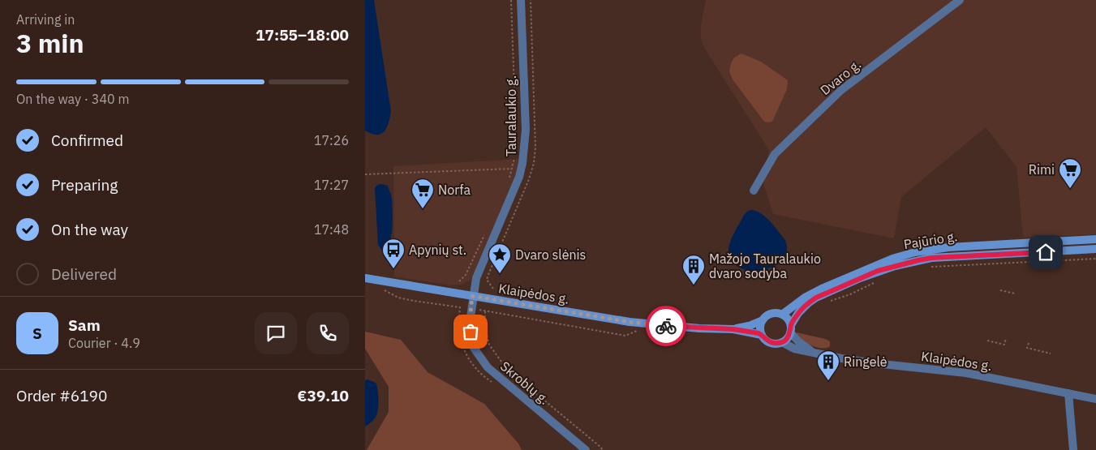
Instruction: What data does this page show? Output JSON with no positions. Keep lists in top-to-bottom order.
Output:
{
  "streets": {
    "main road": ["Pajūrio g.", "Klaipėdos g."],
    "street": ["Dvaro g.", "Tauralaukio g.", "Skroblų g."]
  },
  "crossings": [
    ["Tauralaukio g.", "Klaipėdos g."],
    ["Tauralaukio g.", "Skroblų g."],
    ["Pajūrio g.", "Klaipėdos g."],
    ["Klaipėdos g.", "Skroblų g."]
  ],
  "places": {
    "supermarket": ["Rimi", "Norfa"],
    "bus stop": ["Apynių st."],
    "place": ["Dvaro slėnis"],
    "building": ["Mažojo Tauralaukio dvaro sodyba", "Ringelė"]
  },
  "page": {
    "heading": ["3 min", "Arriving in", "17:55–18:00"],
    "panel": [
      "Sam",
      "Courier · 4.9",
      "Order #6190",
      "€39.10"
    ],
    "bar": "On the way · 340 m",
    "list": [
      ["Confirmed", "17:26"],
      ["Preparing", "17:27"],
      ["On the way", "17:48"],
      "Delivered"
    ],
    "round": "S"
  }
}
